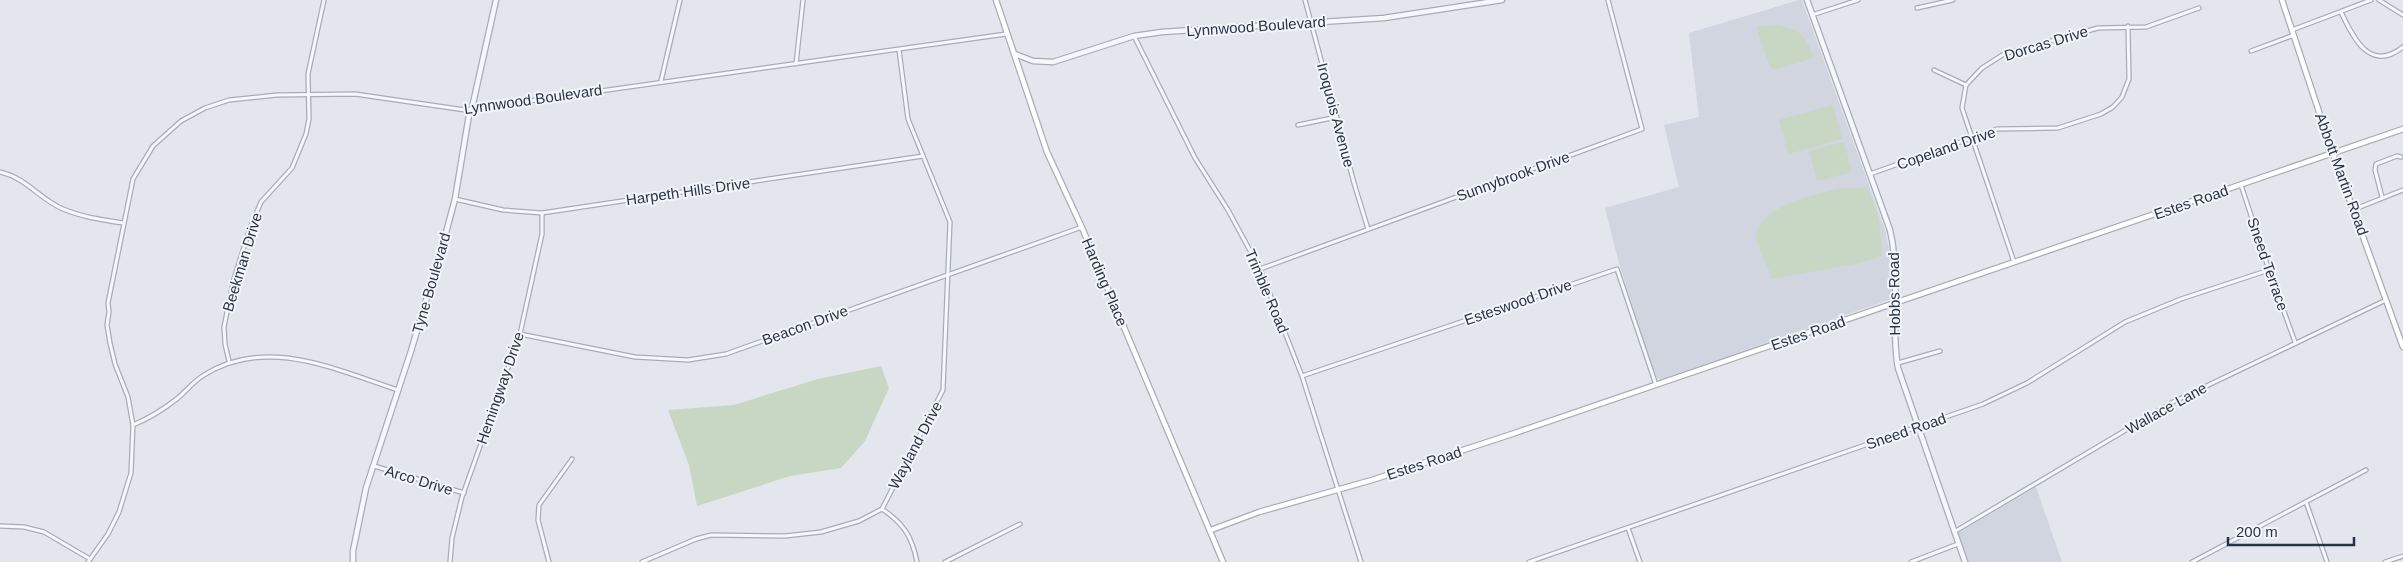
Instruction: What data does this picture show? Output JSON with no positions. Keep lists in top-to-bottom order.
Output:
{
  "streets": {
    "main road": ["Abbott Martin Road", "Estes Road", "Harding Place"],
    "street": [
      "Lynnwood Boulevard",
      "Dorcas Drive",
      "Iroquois Avenue",
      "Copeland Drive",
      "Sunnybrook Drive",
      "Harpeth Hills Drive",
      "Beekman Drive",
      "Sneed Terrace",
      "Tyne Boulevard",
      "Trimble Road",
      "Hobbs Road",
      "Esteswood Drive",
      "Beacon Drive",
      "Hemingway Drive",
      "Wallace Lane",
      "Sneed Road",
      "Wayland Drive",
      "Arco Drive"
    ]
  },
  "crossings": [
    ["Lynnwood Boulevard", "Iroquois Avenue"],
    ["Lynnwood Boulevard", "Beekman Drive"],
    ["Lynnwood Boulevard", "Harding Place"],
    ["Lynnwood Boulevard", "Tyne Boulevard"],
    ["Lynnwood Boulevard", "Trimble Road"],
    ["Lynnwood Boulevard", "Wayland Drive"],
    ["Dorcas Drive", "Copeland Drive"],
    ["Iroquois Avenue", "Sunnybrook Drive"],
    ["Copeland Drive", "Hobbs Road"],
    ["Abbott Martin Road", "Estes Road"],
    ["Abbott Martin Road", "Wallace Lane"],
    ["Sunnybrook Drive", "Trimble Road"],
    ["Harpeth Hills Drive", "Tyne Boulevard"],
    ["Harpeth Hills Drive", "Hemingway Drive"],
    ["Harpeth Hills Drive", "Wayland Drive"],
    ["Estes Road", "Sneed Terrace"],
    ["Estes Road", "Harding Place"],
    ["Estes Road", "Trimble Road"],
    ["Estes Road", "Hobbs Road"],
    ["Estes Road", "Esteswood Drive"],
    ["Sneed Terrace", "Wallace Lane"],
    ["Sneed Terrace", "Sneed Road"],
    ["Harding Place", "Beacon Drive"],
    ["Tyne Boulevard", "Arco Drive"],
    ["Trimble Road", "Esteswood Drive"],
    ["Hobbs Road", "Wallace Lane"],
    ["Hobbs Road", "Sneed Road"],
    ["Beacon Drive", "Hemingway Drive"],
    ["Beacon Drive", "Wayland Drive"],
    ["Hemingway Drive", "Arco Drive"]
  ],
  "scale_bar": "200 m"
}
